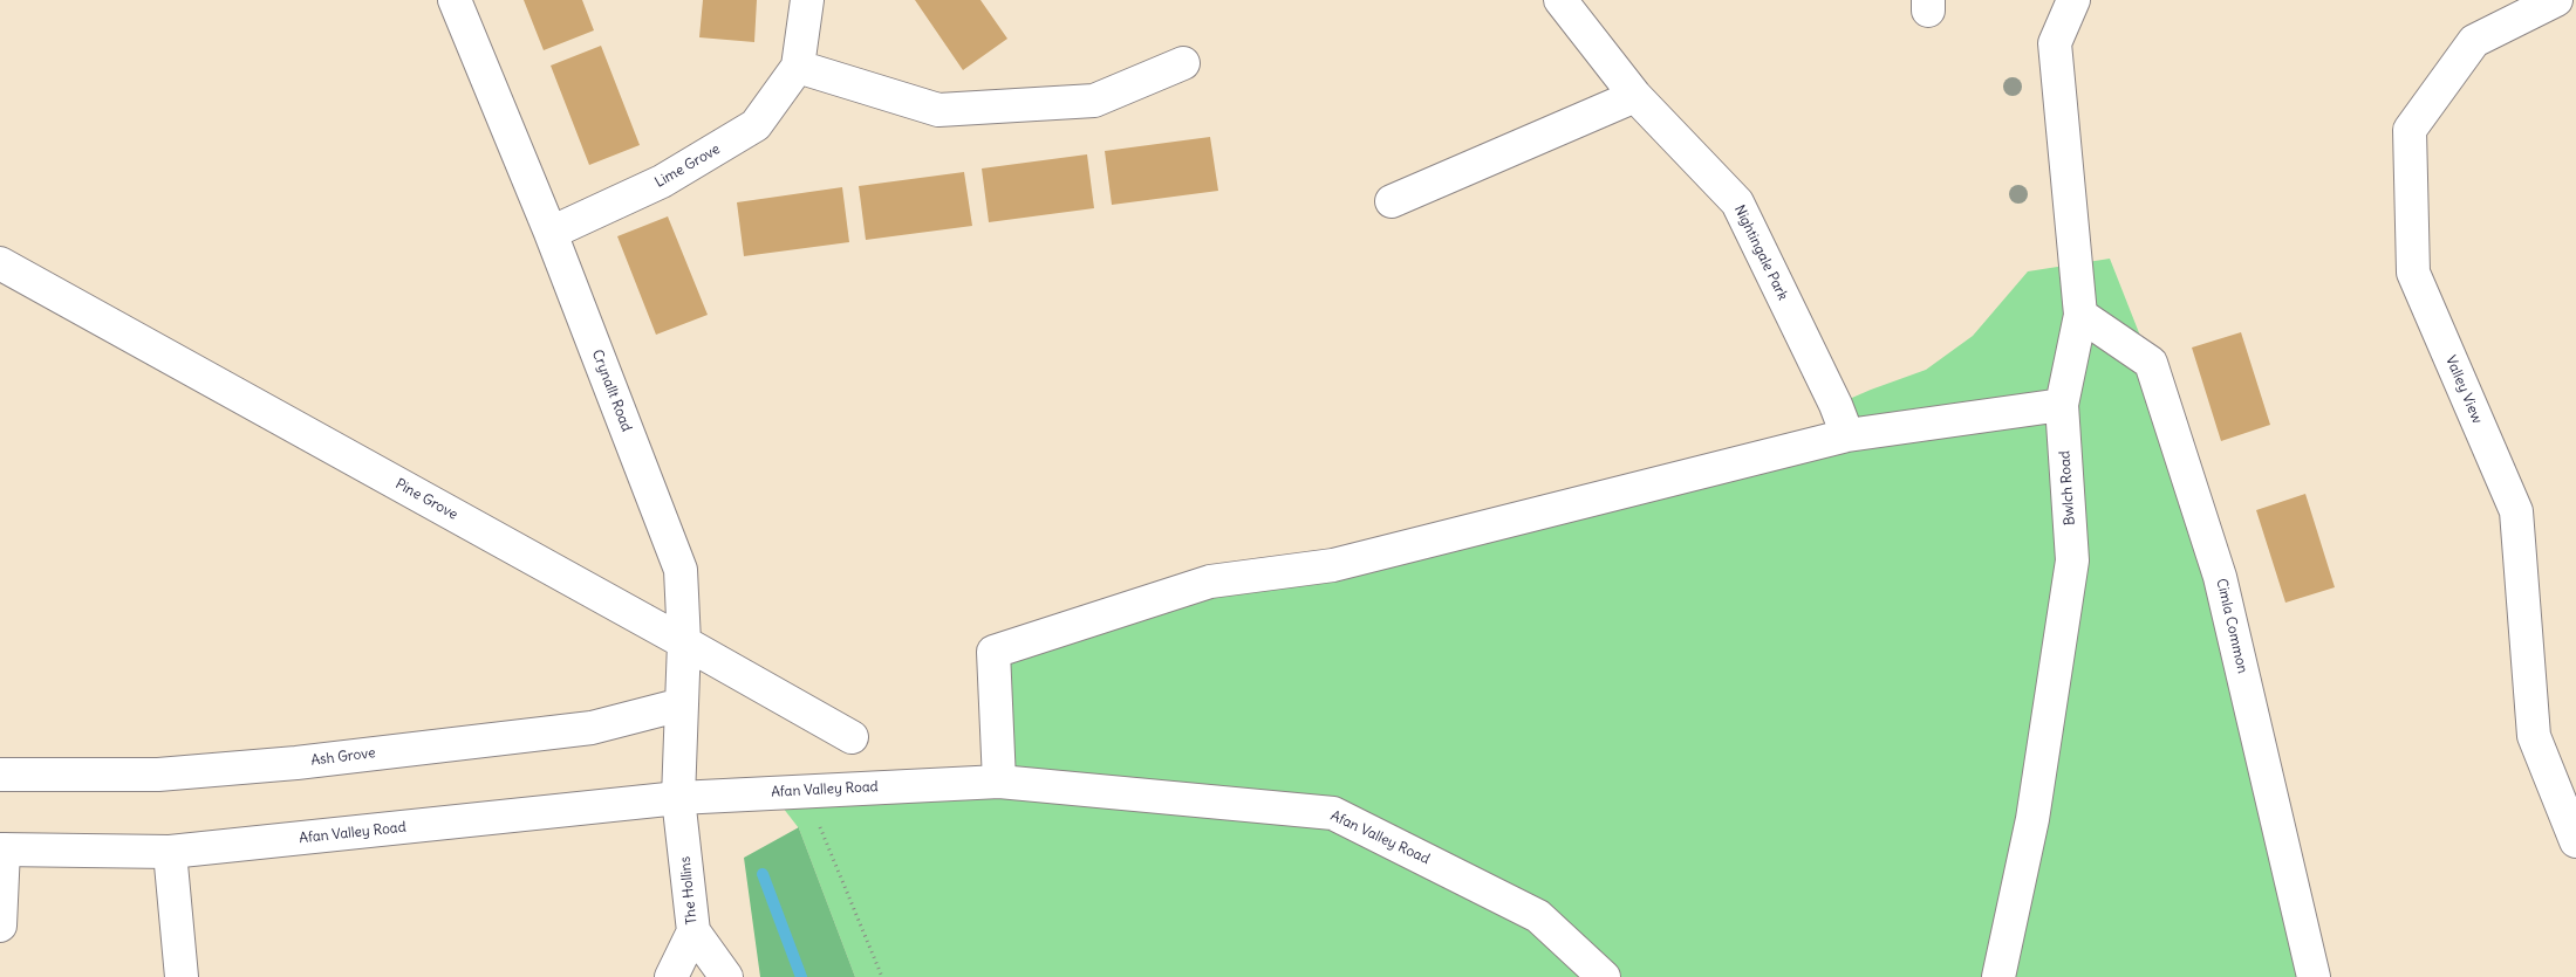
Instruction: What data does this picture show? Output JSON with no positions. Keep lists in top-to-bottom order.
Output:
{
  "streets": {
    "street": [
      "Lime Grove",
      "Nightingale Park",
      "Valley View",
      "Crynallt Road",
      "Bwlch Road",
      "Pine Grove",
      "Cimla Common",
      "Ash Grove",
      "Afan Valley Road",
      "The Hollins"
    ]
  },
  "crossings": [
    ["Lime Grove", "Crynallt Road"],
    ["Crynallt Road", "Pine Grove"],
    ["Crynallt Road", "Ash Grove"],
    ["Crynallt Road", "Afan Valley Road"],
    ["Crynallt Road", "The Hollins"],
    ["Bwlch Road", "Cimla Common"],
    ["Afan Valley Road", "The Hollins"]
  ]
}
